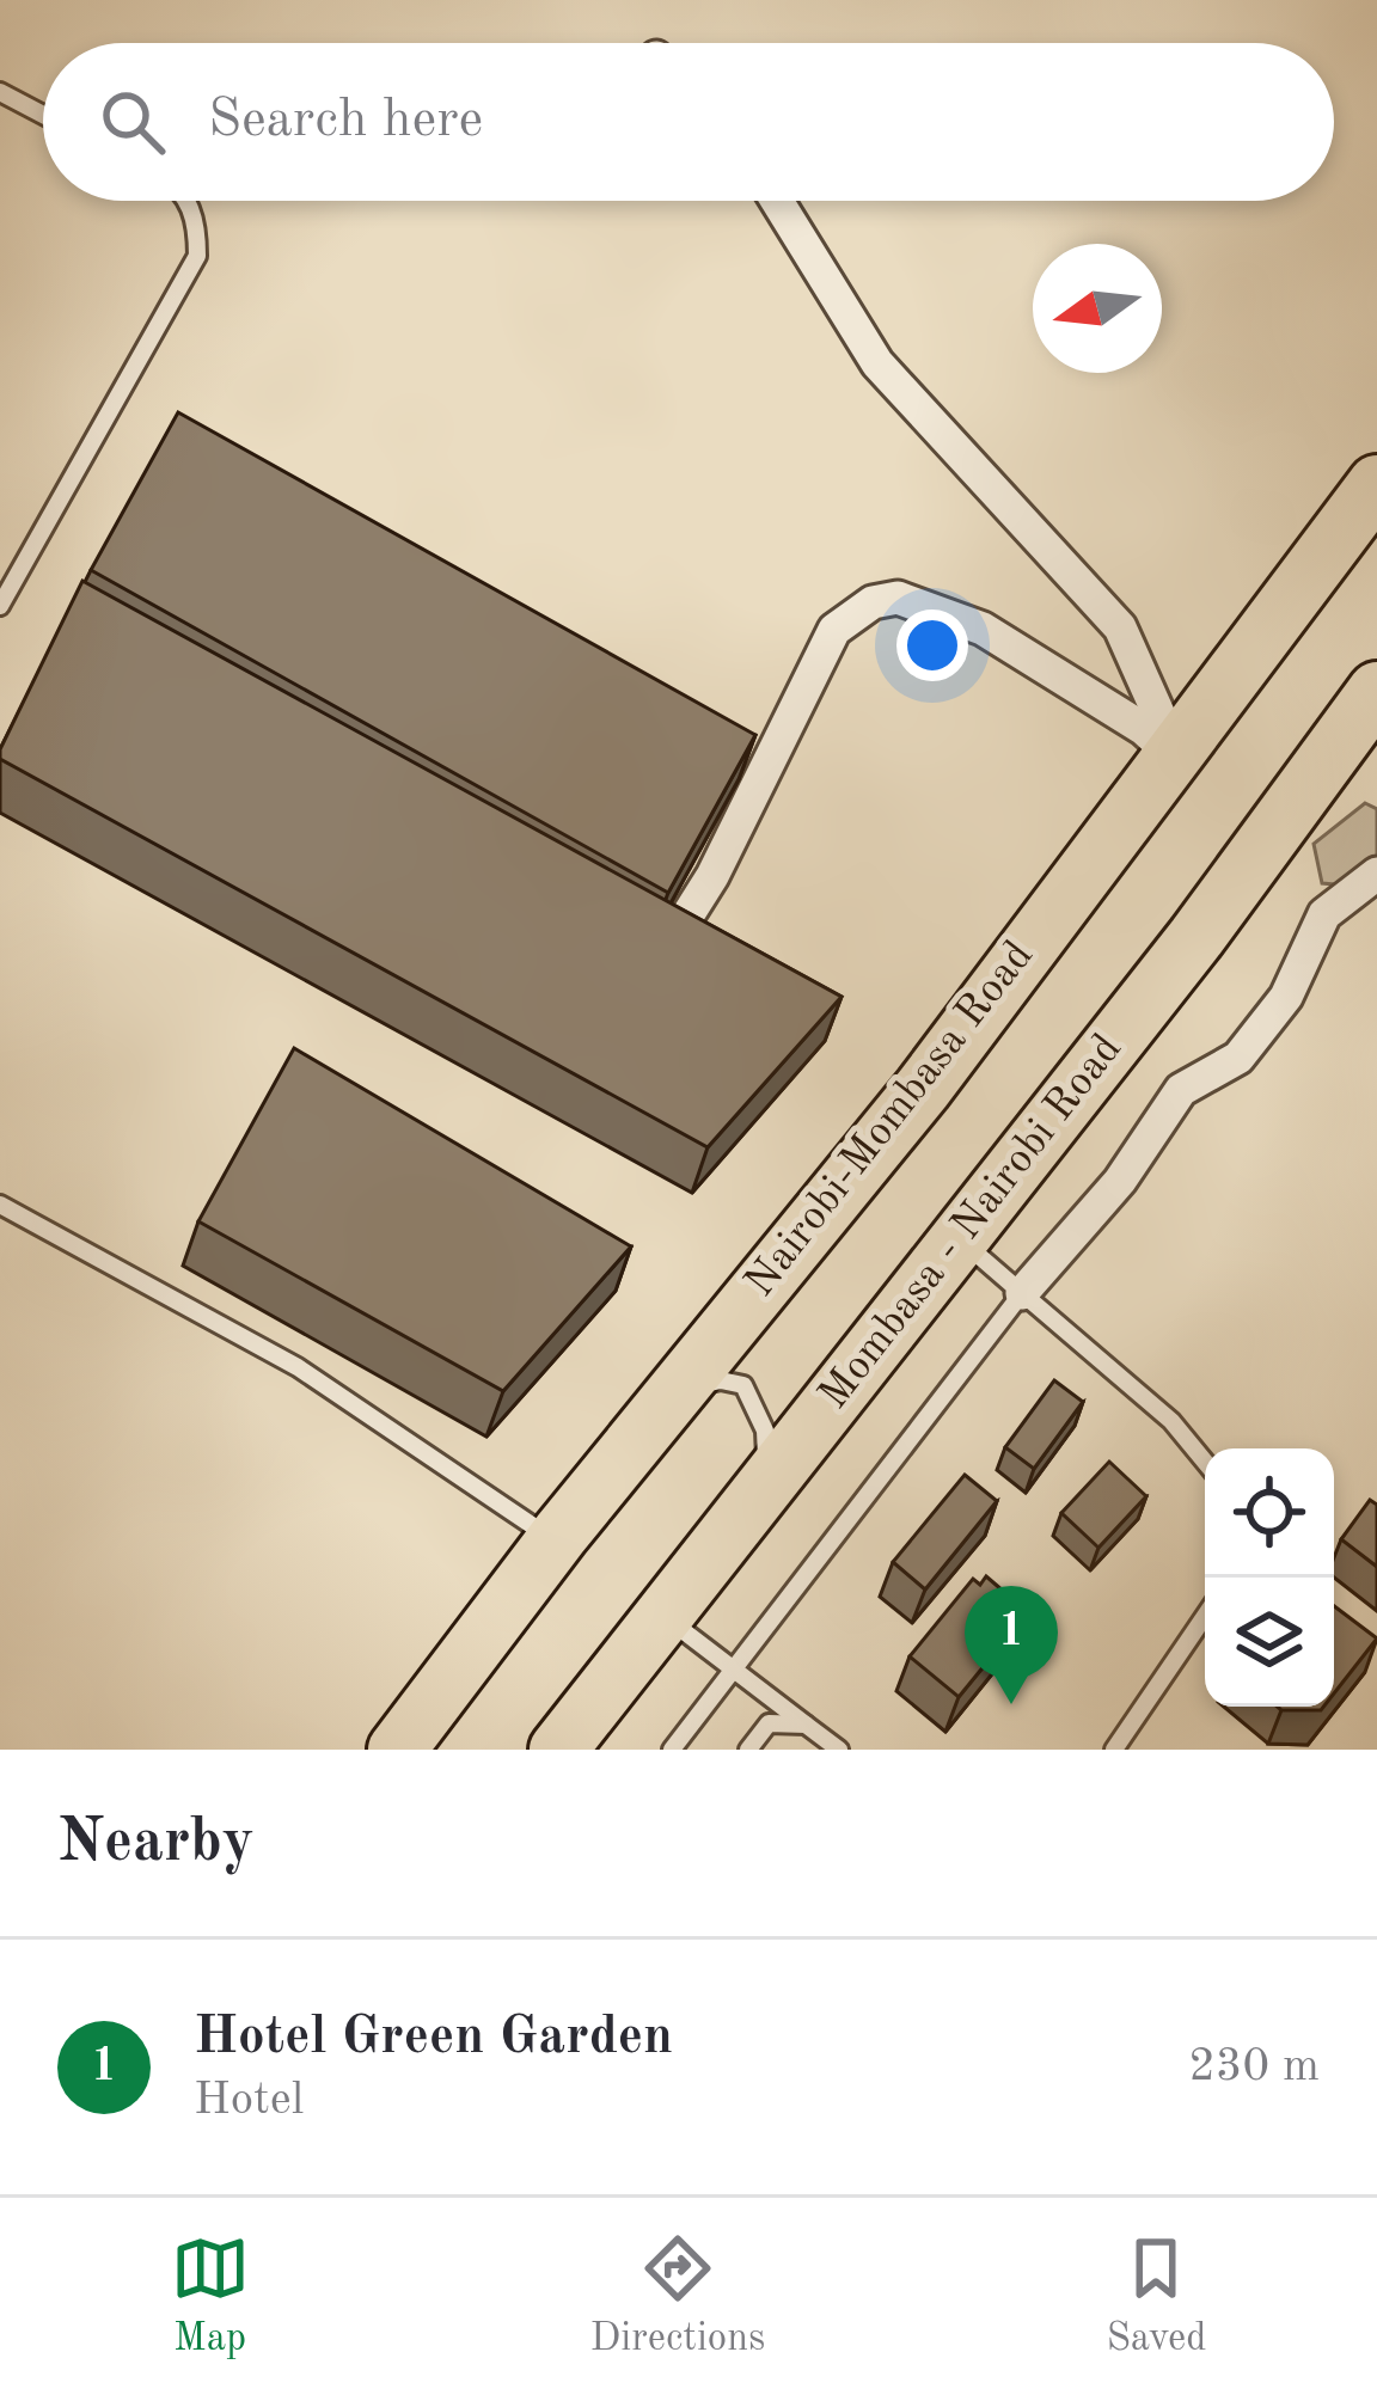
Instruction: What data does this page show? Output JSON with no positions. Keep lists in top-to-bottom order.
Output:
{
  "streets": {
    "highway": ["Nairobi-Mombasa Road", "Mombasa - Nairobi Road"]
  },
  "north": "left",
  "page": {
    "search": "Search here",
    "pins": "1",
    "heading": "Nearby",
    "list": [
      {
        "mark": "1",
        "name": "Hotel Green Garden",
        "note": "Hotel",
        "value": "230 m"
      }
    ],
    "nav": ["Map", "Directions", "Saved"]
  }
}
